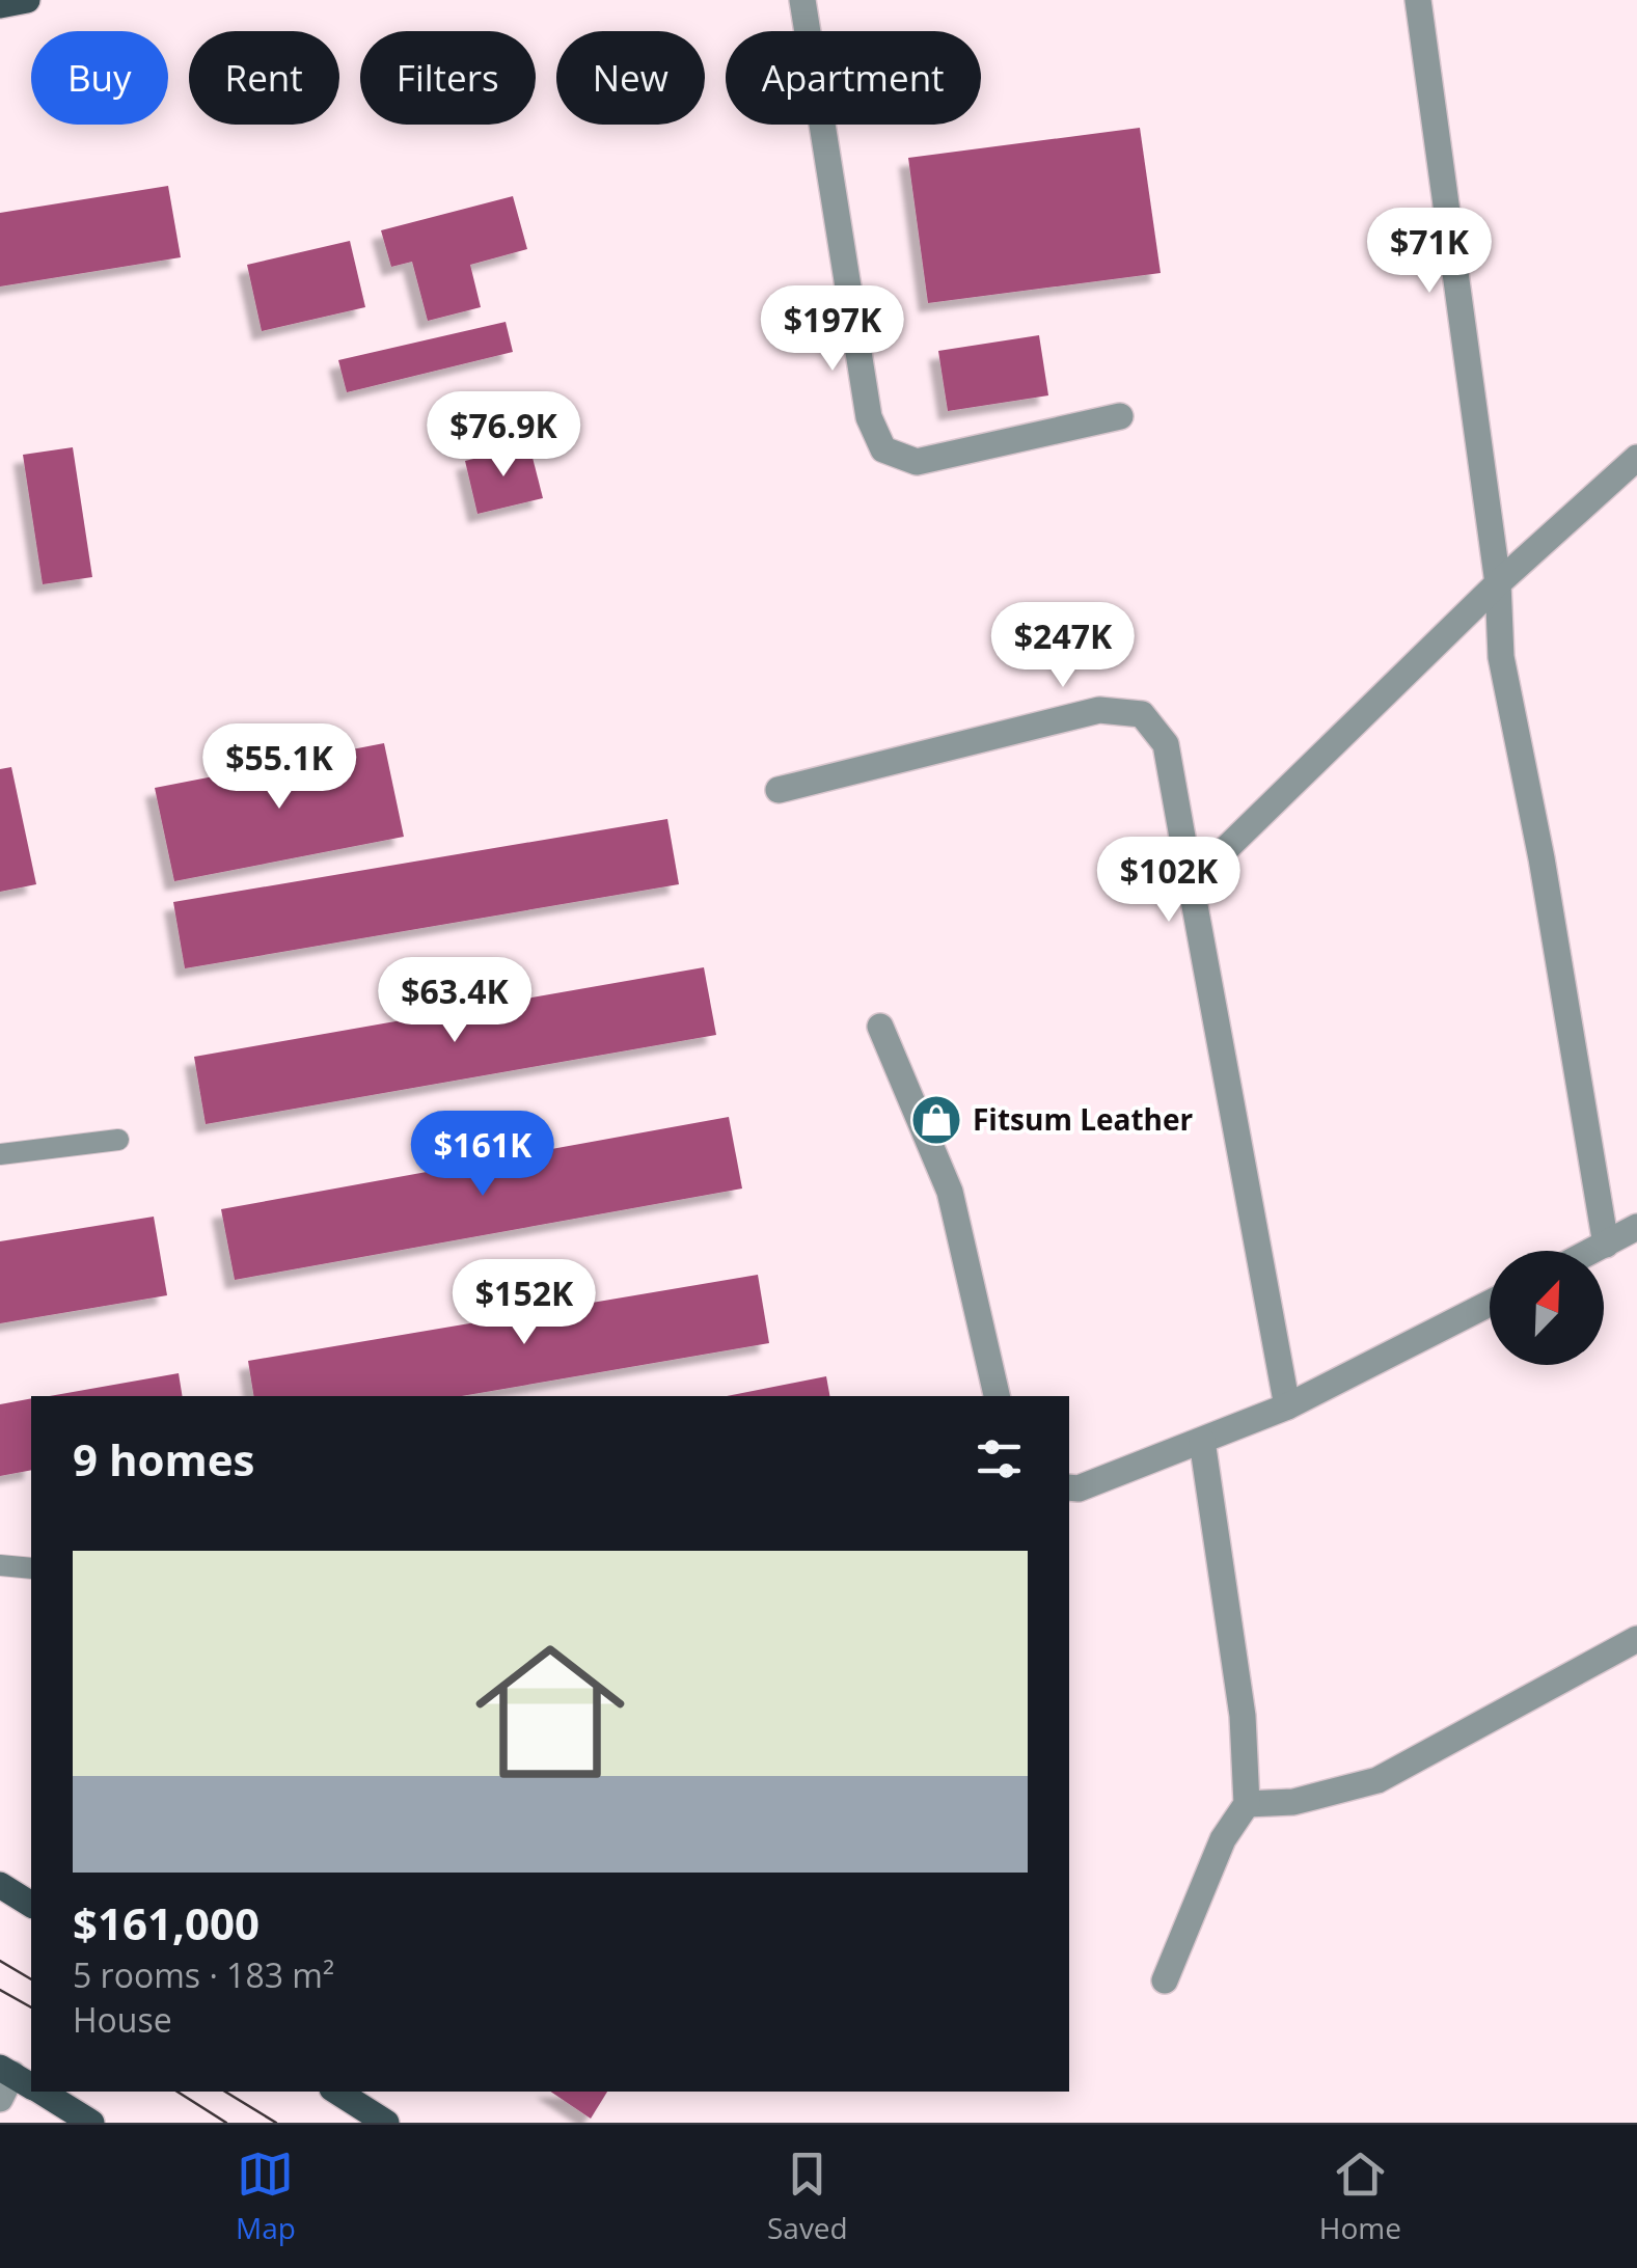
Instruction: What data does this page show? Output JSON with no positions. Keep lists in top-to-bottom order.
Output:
{
  "places": {
    "shop": ["Fitsum Leather"]
  },
  "north": "top right",
  "page": {
    "chip": [
      "Buy",
      "Rent",
      "Filters",
      "New",
      "Apartment"
    ],
    "price": [
      "$71K",
      "$197K",
      "$76.9K",
      "$247K",
      "$55.1K",
      "$102K",
      "$63.4K",
      "$161K",
      "$152K"
    ],
    "heading": "9 homes",
    "list": [
      {
        "name": "$161,000",
        "note": "5 rooms · 183 m² · House"
      }
    ],
    "tabs": ["Map", "Saved", "Home"]
  }
}
